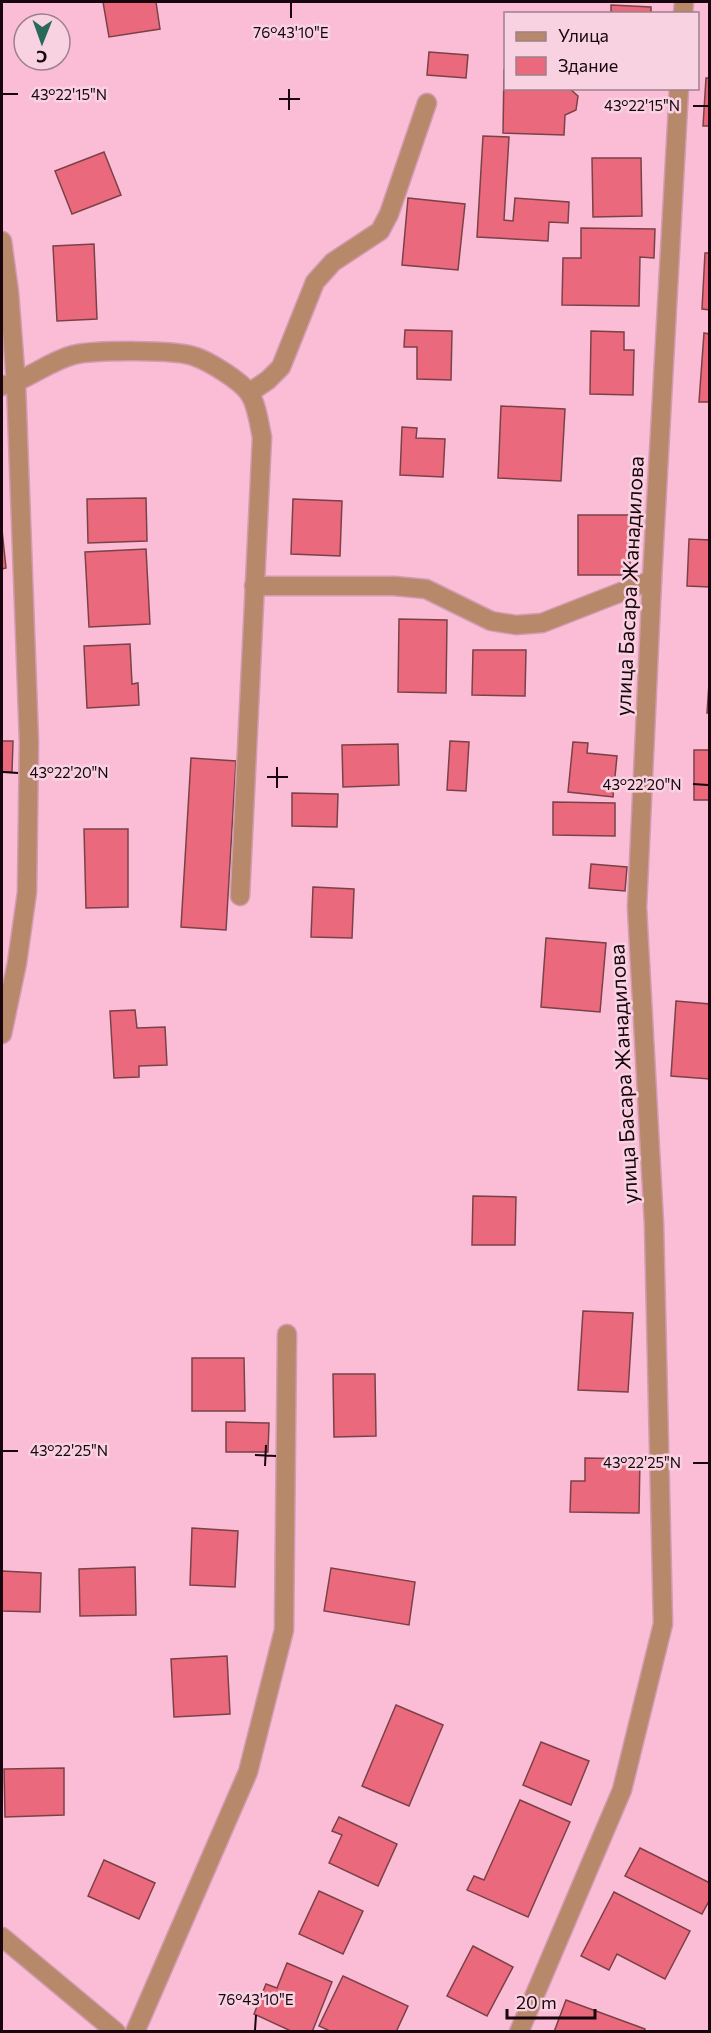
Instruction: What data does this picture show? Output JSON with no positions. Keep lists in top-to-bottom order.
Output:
{
  "streets": {
    "street": ["улица Басара Жанадилова"]
  },
  "legend": ["Улица", "Здание"],
  "scale_bar": "20 m",
  "north": "bottom",
  "coordinates": [
    "76°43'10\"E",
    "43°22'15\"N",
    "43°22'20\"N",
    "43°22'25\"N"
  ]
}
